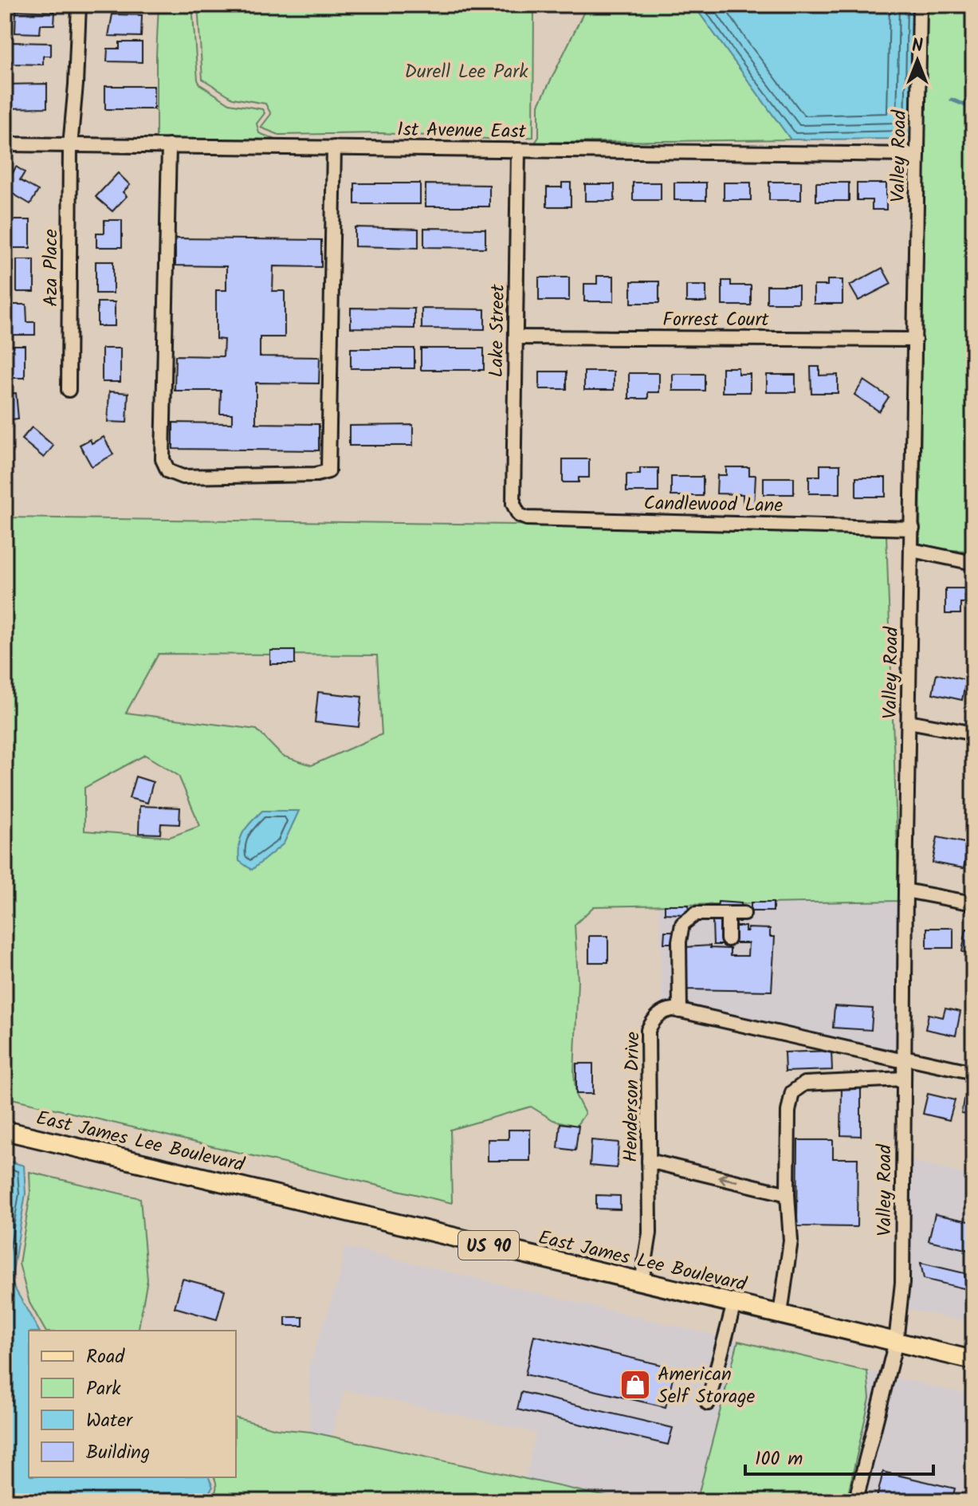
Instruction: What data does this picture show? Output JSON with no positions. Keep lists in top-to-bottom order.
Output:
{
  "streets": {
    "main road": ["East James Lee Boulevard", "US 90"],
    "street": [
      "1st Avenue East",
      "Valley Road",
      "Aza Place",
      "Forrest Court",
      "Lake Street",
      "Candlewood Lane",
      "Henderson Drive"
    ]
  },
  "crossings": [
    ["1st Avenue East", "Valley Road"],
    ["1st Avenue East", "Aza Place"],
    ["1st Avenue East", "Lake Street"],
    ["Valley Road", "Forrest Court"],
    ["Valley Road", "Candlewood Lane"],
    ["Valley Road", "East James Lee Boulevard"],
    ["Forrest Court", "Lake Street"],
    ["Lake Street", "Candlewood Lane"],
    ["Henderson Drive", "East James Lee Boulevard"]
  ],
  "parks": ["Durell Lee Park"],
  "places": {
    "shop": ["American Self Storage"]
  },
  "legend": [
    "Road",
    "Park",
    "Water",
    "Building"
  ],
  "scale_bar": "100 m",
  "north": "top"
}
